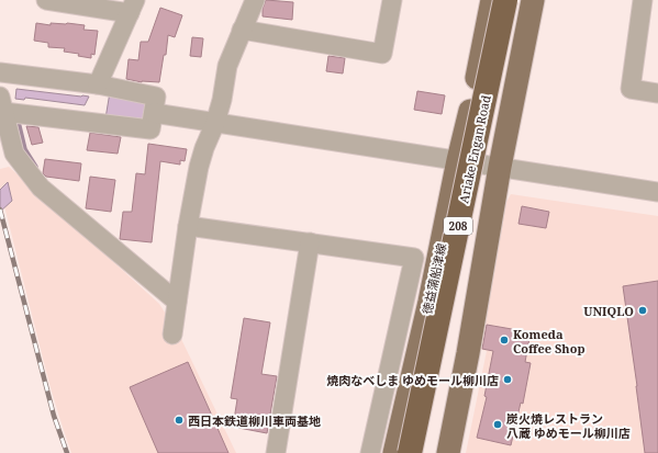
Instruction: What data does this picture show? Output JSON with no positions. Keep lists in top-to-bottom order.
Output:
{
  "streets": {
    "highway": ["Ariake Engan Road", "208"],
    "main road": ["徳益蒲船津線"]
  },
  "places": [
    "UNIQLO",
    "Komeda Coffee Shop",
    "焼肉なべしま ゆめモール柳川店",
    "西日本鉄道柳川車両基地",
    "炭火焼レストラン 八蔵 ゆめモール柳川店"
  ]
}
